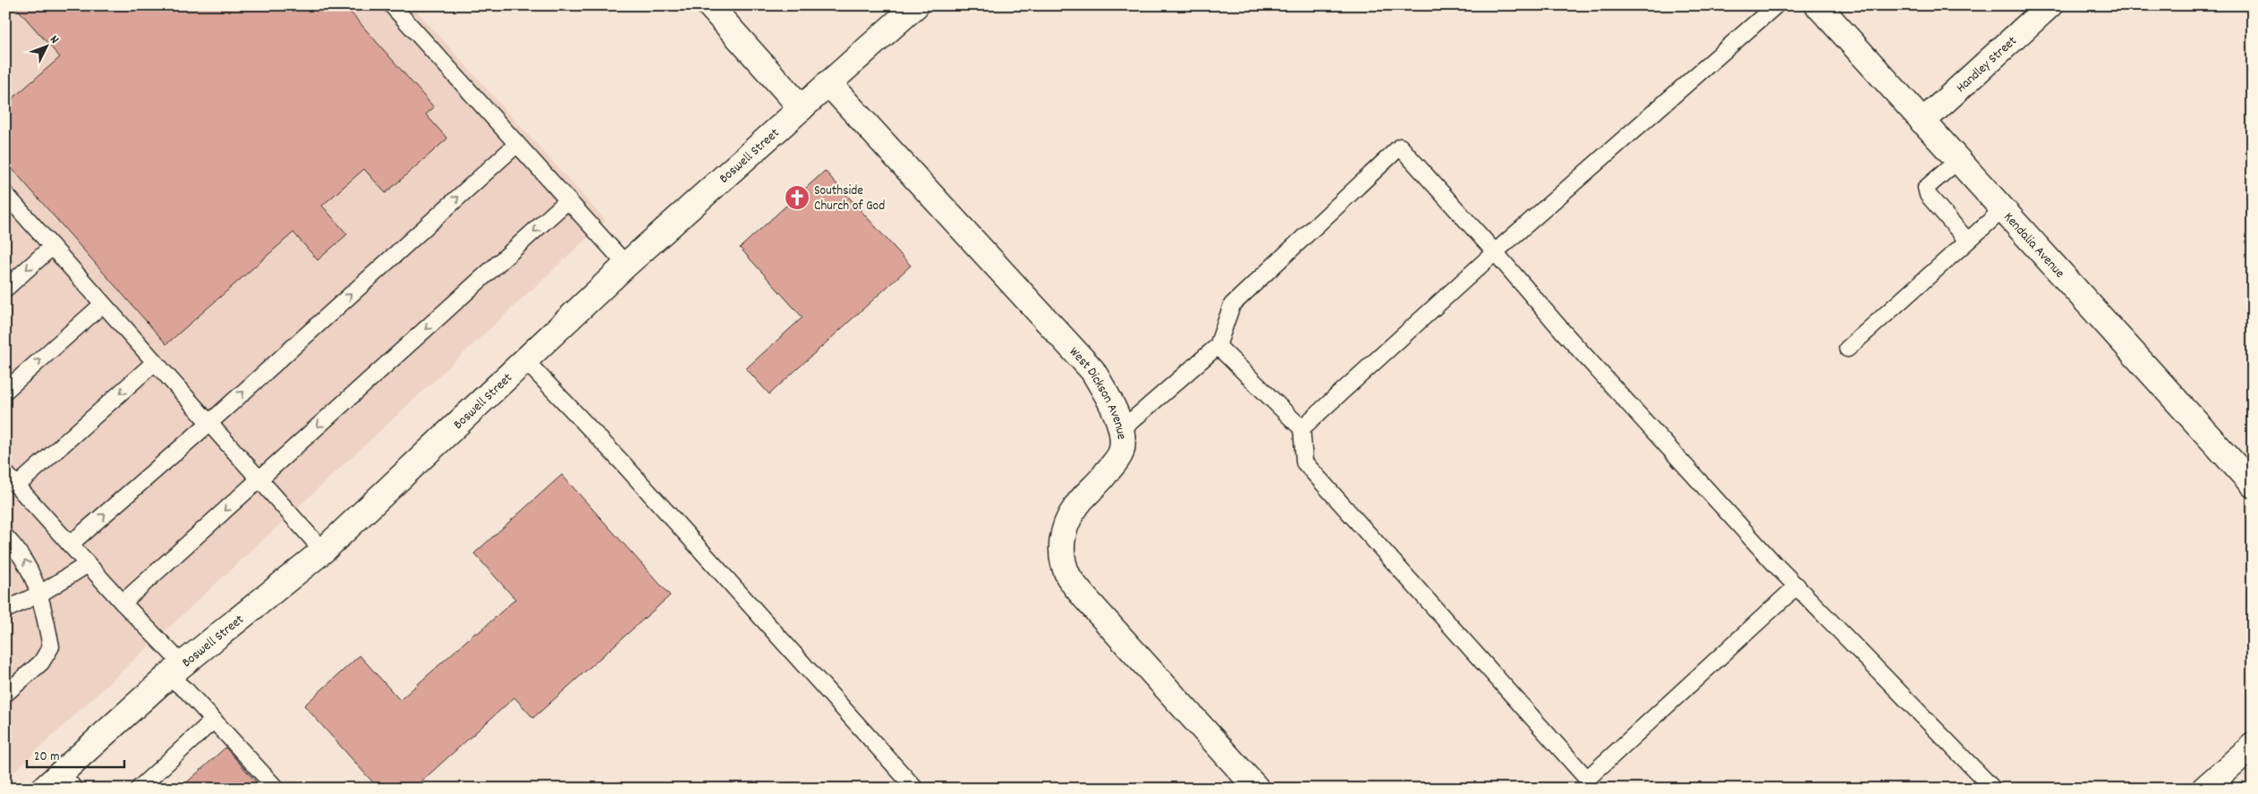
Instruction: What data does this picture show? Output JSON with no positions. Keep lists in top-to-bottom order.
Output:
{
  "streets": {
    "street": [
      "Handley Street",
      "Boswell Street",
      "Kendalia Avenue",
      "West Dickson Avenue"
    ]
  },
  "crossings": [
    ["Handley Street", "Kendalia Avenue"],
    ["Boswell Street", "West Dickson Avenue"]
  ],
  "places": {
    "church": ["Southside Church of God"]
  },
  "scale_bar": "20 m",
  "north": "top right"
}
